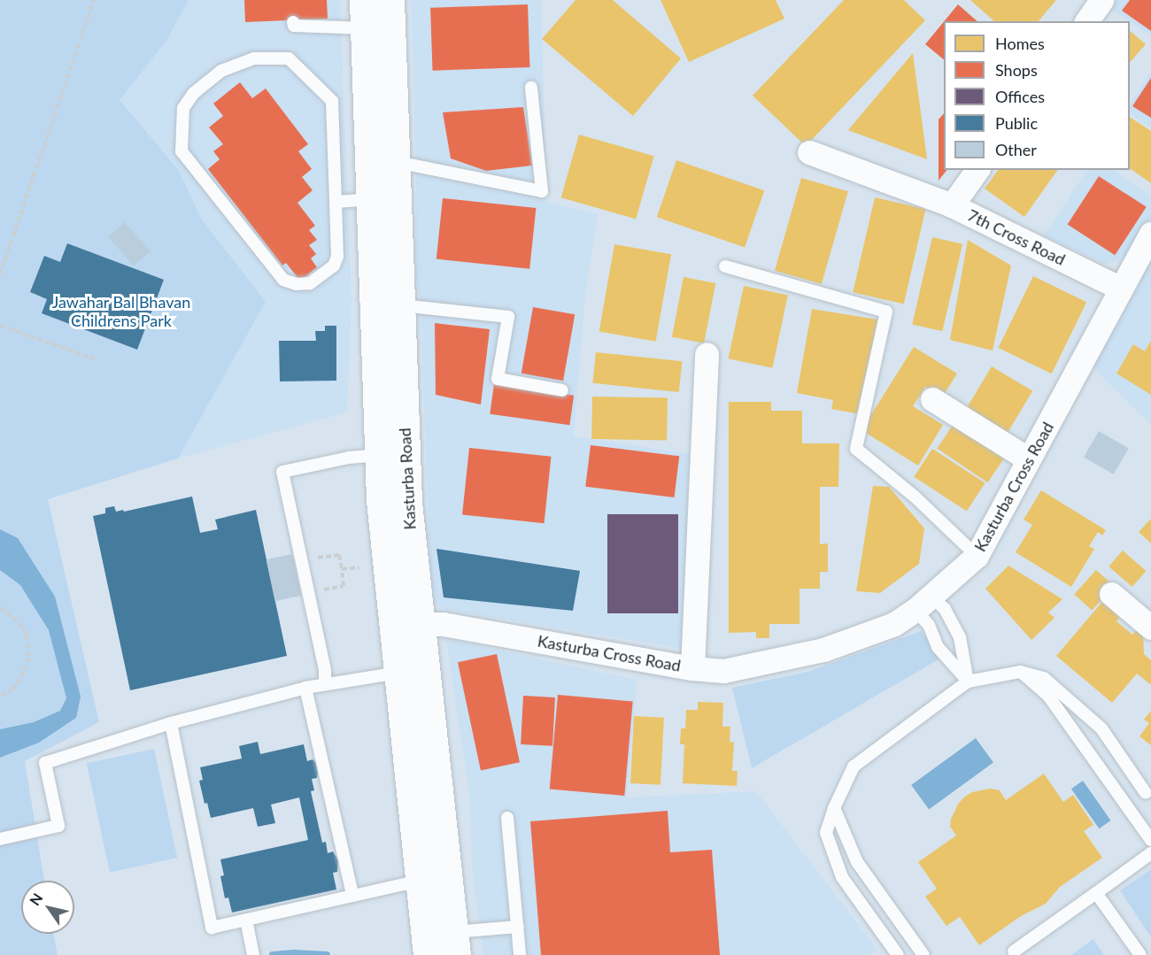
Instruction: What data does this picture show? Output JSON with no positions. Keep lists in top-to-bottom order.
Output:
{
  "streets": {
    "main road": ["Kasturba Road"],
    "street": ["7th Cross Road", "Kasturba Cross Road"]
  },
  "crossings": [
    ["7th Cross Road", "Kasturba Cross Road"],
    ["Kasturba Road", "Kasturba Cross Road"]
  ],
  "parks": ["Jawahar Bal Bhavan Childrens Park"],
  "legend": [
    "Homes",
    "Shops",
    "Offices",
    "Public",
    "Other"
  ],
  "north": "top left"
}
